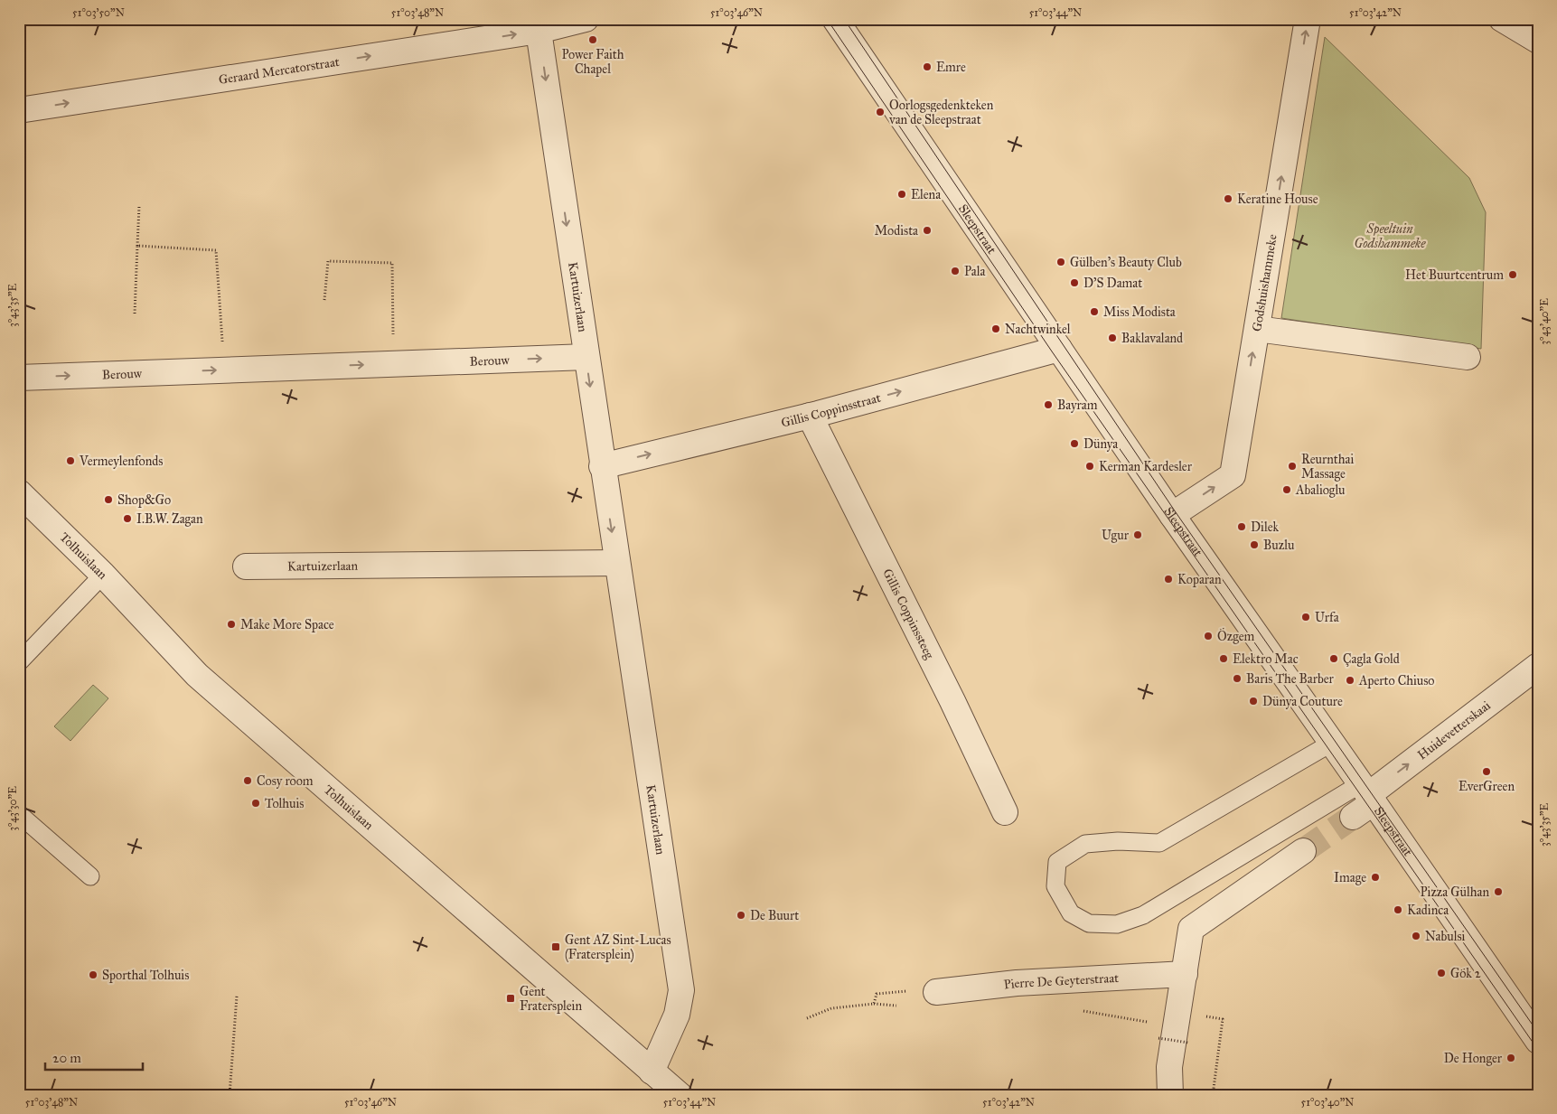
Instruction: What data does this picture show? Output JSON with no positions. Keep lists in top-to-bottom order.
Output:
{
  "streets": {
    "street": [
      "Geraard Mercatorstraat",
      "Sleepstraat",
      "Godshuishammeke",
      "Kartuizerlaan",
      "Berouw",
      "Gillis Coppinsstraat",
      "Tolhuislaan",
      "Gillis Coppinssteeg",
      "Huidevetterskaai",
      "Pierre De Geyterstraat"
    ]
  },
  "crossings": [
    ["Geraard Mercatorstraat", "Kartuizerlaan"],
    ["Sleepstraat", "Godshuishammeke"],
    ["Sleepstraat", "Gillis Coppinsstraat"],
    ["Sleepstraat", "Huidevetterskaai"],
    ["Kartuizerlaan", "Berouw"],
    ["Kartuizerlaan", "Gillis Coppinsstraat"],
    ["Kartuizerlaan", "Tolhuislaan"],
    ["Gillis Coppinsstraat", "Gillis Coppinssteeg"]
  ],
  "one_way": [
    "Geraard Mercatorstraat",
    "Godshuishammeke",
    "Kartuizerlaan",
    "Berouw",
    "Gillis Coppinsstraat",
    "Huidevetterskaai"
  ],
  "parks": ["Speeltuin Godshammeke"],
  "places": {
    "other": [
      "Power Faith Chapel",
      "Emre",
      "Oorlogsgedenkteken van de Sleepstraat",
      "Elena",
      "Keratine House",
      "Modista",
      "Gülben's Beauty Club",
      "Pala",
      "Het Buurtcentrum",
      "D'S Damat",
      "Miss Modista",
      "Nachtwinkel",
      "Baklavaland",
      "Bayram",
      "Dünya",
      "Vermeylenfonds",
      "Kerman Kardesler",
      "Reurnthai Massage",
      "Abalioglu",
      "Shop&Go",
      "I.B.W. Zagan",
      "Dilek",
      "Ugur",
      "Buzlu",
      "Koparan",
      "Urfa",
      "Make More Space",
      "Özgem",
      "Elektro Mac",
      "Çagla Gold",
      "Baris The Barber",
      "Aperto Chiuso",
      "Dünya Couture",
      "EverGreen",
      "Cosy room",
      "Tolhuis",
      "Image",
      "Pizza Gülhan",
      "Kadinca",
      "De Buurt",
      "Nabulsi",
      "Gök 2",
      "Sporthal Tolhuis",
      "De Honger"
    ],
    "transit": ["Gent AZ Sint-Lucas (Fratersplein)", "Gent Fratersplein"]
  },
  "scale_bar": "20 m",
  "coordinates": [
    "51°03'50\"N",
    "51°03'48\"N",
    "51°03'46\"N",
    "51°03'44\"N",
    "51°03'42\"N",
    "3°43'35\"E",
    "3°43'40\"E",
    "3°43'30\"E",
    "51°03'40\"N"
  ]
}
